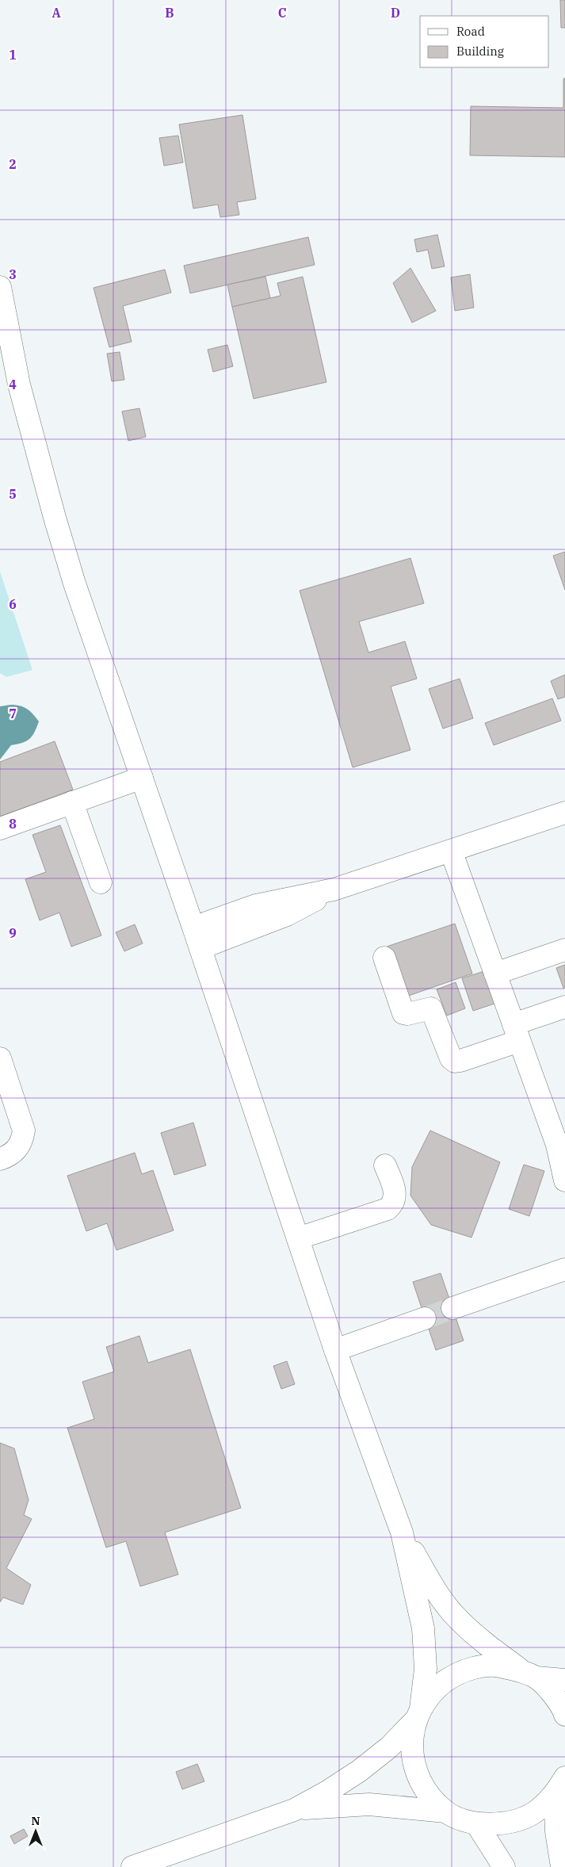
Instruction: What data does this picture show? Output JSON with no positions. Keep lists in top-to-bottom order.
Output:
{
  "legend": ["Road", "Building"],
  "north": "top",
  "grid": {
    "columns": [
      "A",
      "B",
      "C",
      "D"
    ],
    "rows": [
      "1",
      "2",
      "3",
      "4",
      "5",
      "6",
      "7",
      "8",
      "9"
    ]
  }
}
